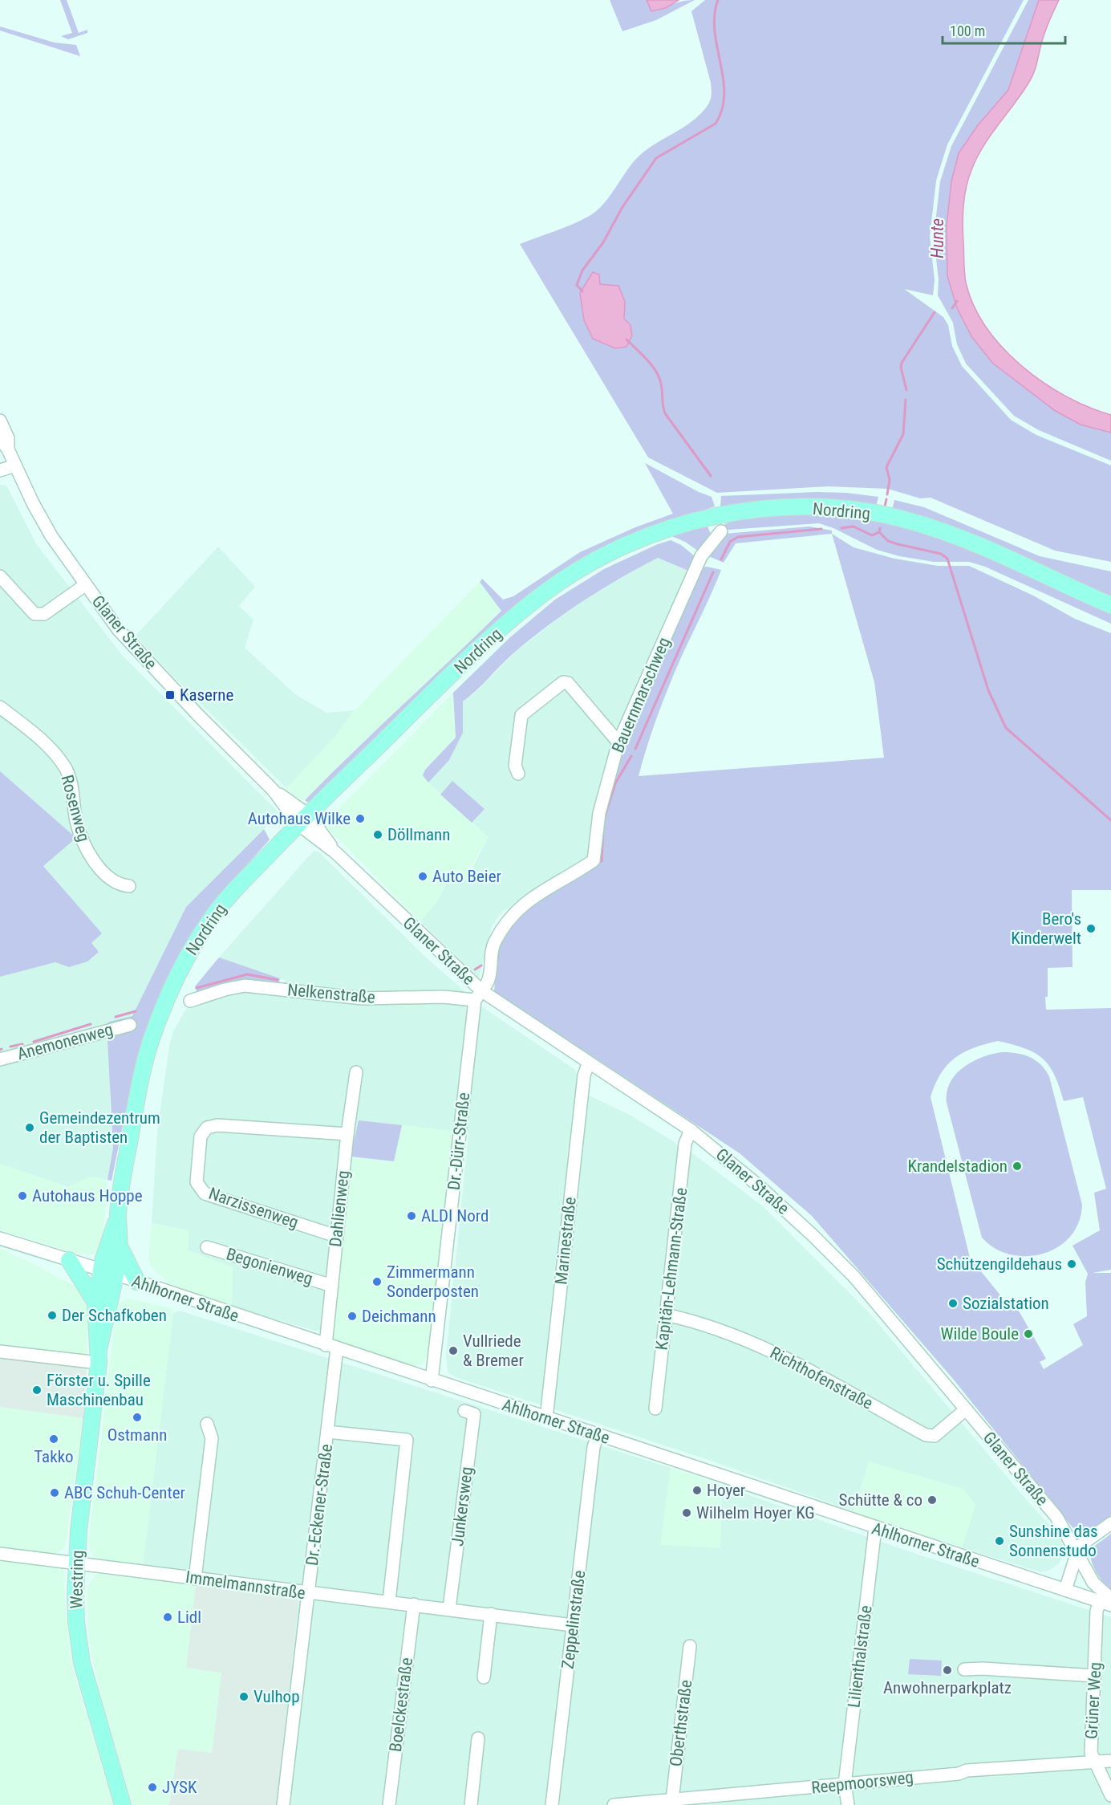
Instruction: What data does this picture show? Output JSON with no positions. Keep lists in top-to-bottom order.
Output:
{
  "streets": {
    "main road": ["Nordring", "Westring"],
    "street": [
      "Glaner Straße",
      "Bauernmarschweg",
      "Rosenweg",
      "Nelkenstraße",
      "Anemonenweg",
      "Dr.-Dürr-Straße",
      "Narzissenweg",
      "Dahlienweg",
      "Marinestraße",
      "Begonienweg",
      "Kapitän-Lehmann-Straße",
      "Ahlhorner Straße",
      "Richthofenstraße",
      "Dr.-Eckener-Straße",
      "Junkersweg",
      "Immelmannstraße",
      "Zeppelinstraße",
      "Lilienthalstraße",
      "Grüner Weg",
      "Boelckestraße",
      "Oberthstraße",
      "Reepmoorsweg"
    ]
  },
  "crossings": [
    ["Nordring", "Glaner Straße"],
    ["Nordring", "Ahlhorner Straße"],
    ["Nordring", "Westring"],
    ["Glaner Straße", "Bauernmarschweg"],
    ["Glaner Straße", "Nelkenstraße"],
    ["Glaner Straße", "Dr.-Dürr-Straße"],
    ["Glaner Straße", "Marinestraße"],
    ["Glaner Straße", "Kapitän-Lehmann-Straße"],
    ["Glaner Straße", "Ahlhorner Straße"],
    ["Glaner Straße", "Richthofenstraße"],
    ["Glaner Straße", "Grüner Weg"],
    ["Bauernmarschweg", "Nelkenstraße"],
    ["Bauernmarschweg", "Dr.-Dürr-Straße"],
    ["Nelkenstraße", "Dr.-Dürr-Straße"],
    ["Dr.-Dürr-Straße", "Ahlhorner Straße"],
    ["Narzissenweg", "Dahlienweg"],
    ["Dahlienweg", "Begonienweg"],
    ["Dahlienweg", "Ahlhorner Straße"],
    ["Dahlienweg", "Dr.-Eckener-Straße"],
    ["Marinestraße", "Ahlhorner Straße"],
    ["Kapitän-Lehmann-Straße", "Richthofenstraße"],
    ["Ahlhorner Straße", "Dr.-Eckener-Straße"],
    ["Ahlhorner Straße", "Westring"],
    ["Ahlhorner Straße", "Zeppelinstraße"],
    ["Ahlhorner Straße", "Lilienthalstraße"],
    ["Ahlhorner Straße", "Grüner Weg"],
    ["Dr.-Eckener-Straße", "Immelmannstraße"],
    ["Junkersweg", "Immelmannstraße"],
    ["Westring", "Immelmannstraße"],
    ["Immelmannstraße", "Zeppelinstraße"],
    ["Immelmannstraße", "Boelckestraße"],
    ["Lilienthalstraße", "Reepmoorsweg"],
    ["Grüner Weg", "Reepmoorsweg"],
    ["Oberthstraße", "Reepmoorsweg"]
  ],
  "water": ["Hunte"],
  "places": {
    "transit": ["Kaserne"],
    "other": [
      "Autohaus Wilke",
      "Döllmann",
      "Auto Beier",
      "Bero's Kinderwelt",
      "Gemeindezentrum der Baptisten",
      "Krandelstadion",
      "Autohaus Hoppe",
      "ALDI Nord",
      "Schützengildehaus",
      "Zimmermann Sonderposten",
      "Sozialstation",
      "Der Schafkoben",
      "Deichmann",
      "Wilde Boule",
      "Vullriede & Bremer",
      "Förster u. Spille Maschinenbau",
      "Ostmann",
      "Takko",
      "Hoyer",
      "ABC Schuh-Center",
      "Schütte & co",
      "Wilhelm Hoyer KG",
      "Sunshine das Sonnenstudo",
      "Lidl",
      "Anwohnerparkplatz",
      "Vulhop",
      "JYSK"
    ]
  },
  "scale_bar": "100 m"
}
